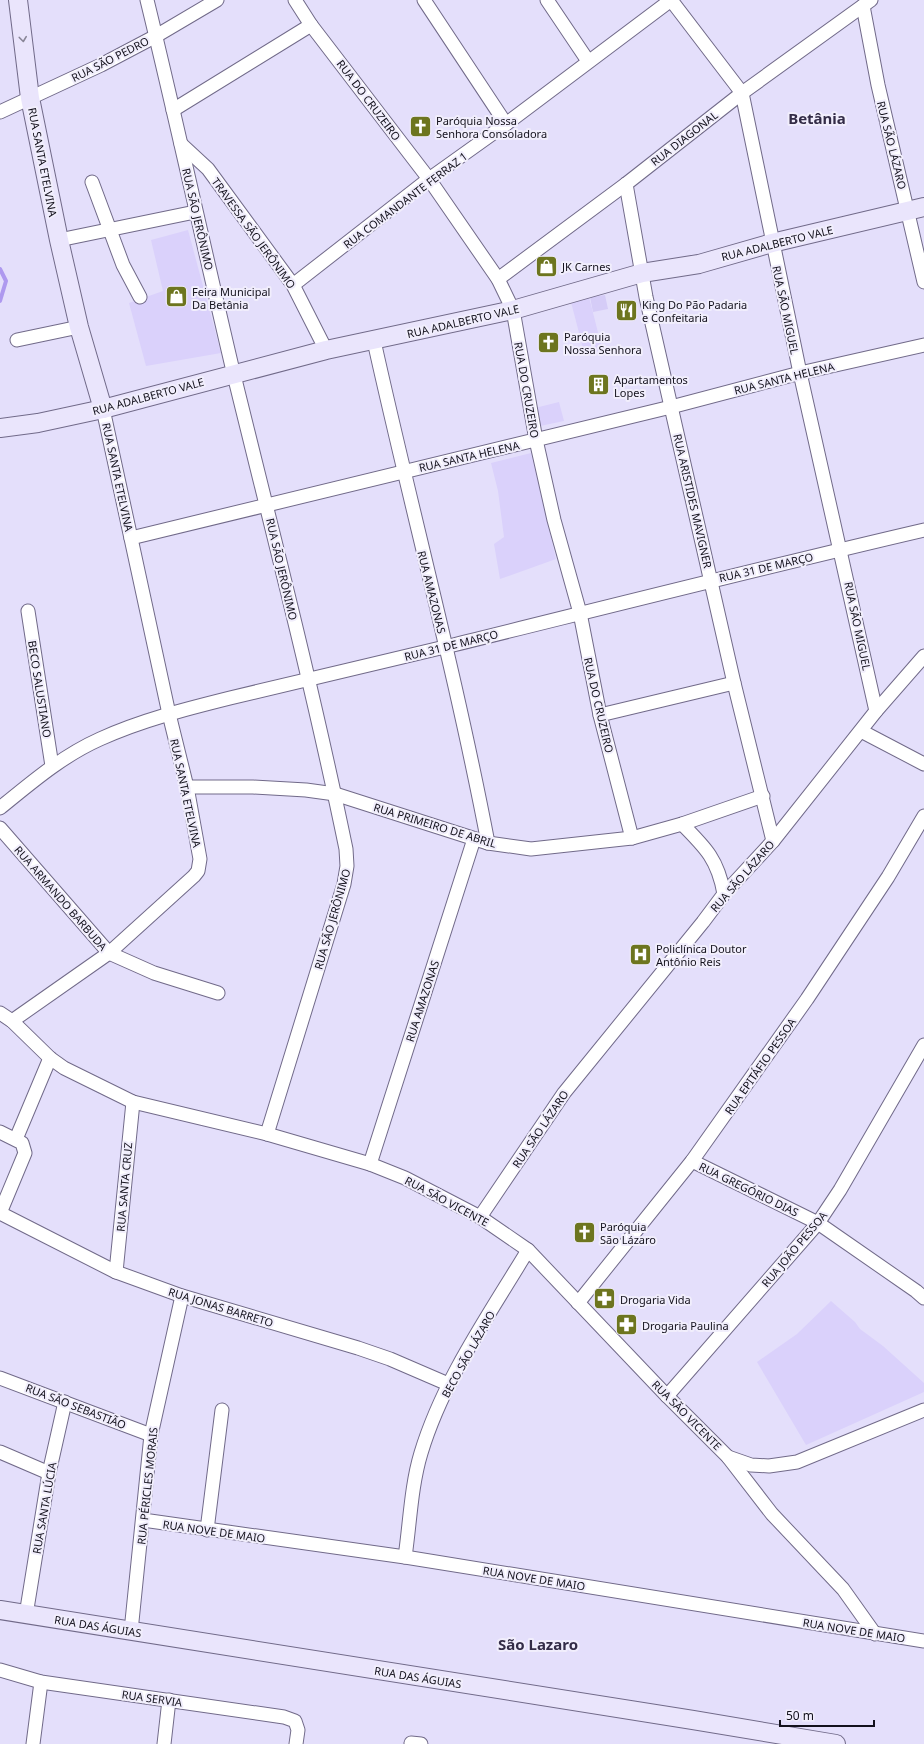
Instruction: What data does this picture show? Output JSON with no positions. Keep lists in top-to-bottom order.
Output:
{
  "streets": {
    "street": [
      "RUA SÃO PEDRO",
      "RUA DO CRUZEIRO",
      "RUA DIAGONAL",
      "RUA SÃO LÁZARO",
      "RUA SANTA ETELVINA",
      "RUA COMANDANTE FERRAZ 1",
      "RUA SÃO JERÔNIMO",
      "TRAVESSA SÃO JERÔNIMO",
      "RUA ADALBERTO VALE",
      "RUA SÃO MIGUEL",
      "RUA SANTA HELENA",
      "RUA ARISTIDES MAVIGNER",
      "RUA 31 DE MARÇO",
      "RUA AMAZONAS",
      "BECO SALUSTIANO",
      "RUA PRIMEIRO DE ABRIL",
      "RUA ARMANDO BARBUDA",
      "RUA EPITÁFIO PESSOA",
      "RUA SANTA CRUZ",
      "RUA GREGÓRIO DIAS",
      "RUA SÃO VICENTE",
      "RUA JOÃO PESSOA",
      "RUA JONAS BARRETO",
      "BECO SÃO LÁZARO",
      "RUA SÃO SEBASTIÃO",
      "RUA PÉRICLES MORAIS",
      "RUA SANTA LÚCIA",
      "RUA NOVE DE MAIO",
      "RUA DAS ÁGUIAS",
      "RUA SERVIA"
    ]
  },
  "crossings": [
    ["RUA SÃO PEDRO", "RUA SANTA ETELVINA"],
    ["RUA SÃO PEDRO", "RUA SÃO JERÔNIMO"],
    ["RUA DO CRUZEIRO", "RUA DIAGONAL"],
    ["RUA DO CRUZEIRO", "RUA COMANDANTE FERRAZ 1"],
    ["RUA DO CRUZEIRO", "RUA ADALBERTO VALE"],
    ["RUA DO CRUZEIRO", "RUA SANTA HELENA"],
    ["RUA DO CRUZEIRO", "RUA 31 DE MARÇO"],
    ["RUA DO CRUZEIRO", "RUA PRIMEIRO DE ABRIL"],
    ["RUA DIAGONAL", "RUA SÃO LÁZARO"],
    ["RUA DIAGONAL", "RUA SÃO MIGUEL"],
    ["RUA DIAGONAL", "RUA ARISTIDES MAVIGNER"],
    ["RUA SÃO LÁZARO", "RUA ADALBERTO VALE"],
    ["RUA SÃO LÁZARO", "RUA SÃO MIGUEL"],
    ["RUA SÃO LÁZARO", "RUA ARISTIDES MAVIGNER"],
    ["RUA SÃO LÁZARO", "RUA SÃO VICENTE"],
    ["RUA SANTA ETELVINA", "RUA ADALBERTO VALE"],
    ["RUA SANTA ETELVINA", "RUA SANTA HELENA"],
    ["RUA SANTA ETELVINA", "RUA 31 DE MARÇO"],
    ["RUA SANTA ETELVINA", "RUA PRIMEIRO DE ABRIL"],
    ["RUA SANTA ETELVINA", "RUA ARMANDO BARBUDA"],
    ["RUA COMANDANTE FERRAZ 1", "TRAVESSA SÃO JERÔNIMO"],
    ["RUA COMANDANTE FERRAZ 1", "RUA SÃO MIGUEL"],
    ["RUA SÃO JERÔNIMO", "TRAVESSA SÃO JERÔNIMO"],
    ["RUA SÃO JERÔNIMO", "RUA ADALBERTO VALE"],
    ["RUA SÃO JERÔNIMO", "RUA SANTA HELENA"],
    ["RUA SÃO JERÔNIMO", "RUA 31 DE MARÇO"],
    ["RUA SÃO JERÔNIMO", "RUA PRIMEIRO DE ABRIL"],
    ["RUA SÃO JERÔNIMO", "RUA SÃO VICENTE"],
    ["TRAVESSA SÃO JERÔNIMO", "RUA ADALBERTO VALE"],
    ["RUA ADALBERTO VALE", "RUA SÃO MIGUEL"],
    ["RUA ADALBERTO VALE", "RUA ARISTIDES MAVIGNER"],
    ["RUA ADALBERTO VALE", "RUA AMAZONAS"],
    ["RUA SÃO MIGUEL", "RUA SANTA HELENA"],
    ["RUA SÃO MIGUEL", "RUA 31 DE MARÇO"],
    ["RUA SANTA HELENA", "RUA ARISTIDES MAVIGNER"],
    ["RUA SANTA HELENA", "RUA AMAZONAS"],
    ["RUA ARISTIDES MAVIGNER", "RUA 31 DE MARÇO"],
    ["RUA ARISTIDES MAVIGNER", "RUA PRIMEIRO DE ABRIL"],
    ["RUA 31 DE MARÇO", "RUA AMAZONAS"],
    ["RUA 31 DE MARÇO", "BECO SALUSTIANO"],
    ["RUA AMAZONAS", "RUA PRIMEIRO DE ABRIL"],
    ["RUA AMAZONAS", "RUA SÃO VICENTE"],
    ["RUA EPITÁFIO PESSOA", "RUA GREGÓRIO DIAS"],
    ["RUA EPITÁFIO PESSOA", "RUA SÃO VICENTE"],
    ["RUA SANTA CRUZ", "RUA SÃO VICENTE"],
    ["RUA SANTA CRUZ", "RUA JONAS BARRETO"],
    ["RUA GREGÓRIO DIAS", "RUA JOÃO PESSOA"],
    ["RUA SÃO VICENTE", "RUA JOÃO PESSOA"],
    ["RUA SÃO VICENTE", "BECO SÃO LÁZARO"],
    ["RUA SÃO VICENTE", "RUA NOVE DE MAIO"],
    ["RUA JONAS BARRETO", "BECO SÃO LÁZARO"],
    ["RUA JONAS BARRETO", "RUA PÉRICLES MORAIS"],
    ["BECO SÃO LÁZARO", "RUA NOVE DE MAIO"],
    ["RUA SÃO SEBASTIÃO", "RUA PÉRICLES MORAIS"],
    ["RUA SÃO SEBASTIÃO", "RUA SANTA LÚCIA"],
    ["RUA PÉRICLES MORAIS", "RUA NOVE DE MAIO"],
    ["RUA PÉRICLES MORAIS", "RUA DAS ÁGUIAS"],
    ["RUA SANTA LÚCIA", "RUA DAS ÁGUIAS"]
  ],
  "districts": ["Betânia", "São Lazaro"],
  "places": {
    "church": ["Paróquia Nossa Senhora Consoladora", "Paróquia Nossa Senhora", "Paróquia São Lázaro"],
    "shop": ["JK Carnes", "Feira Municipal Da Betânia"],
    "restaurant": ["King Do Pão Padaria e Confeitaria"],
    "building": ["Apartamentos Lopes"],
    "hospital": ["Policlínica Doutor Antônio Reis"],
    "pharmacy": ["Drogaria Vida", "Drogaria Paulina"]
  },
  "scale_bar": "50 m"
}
